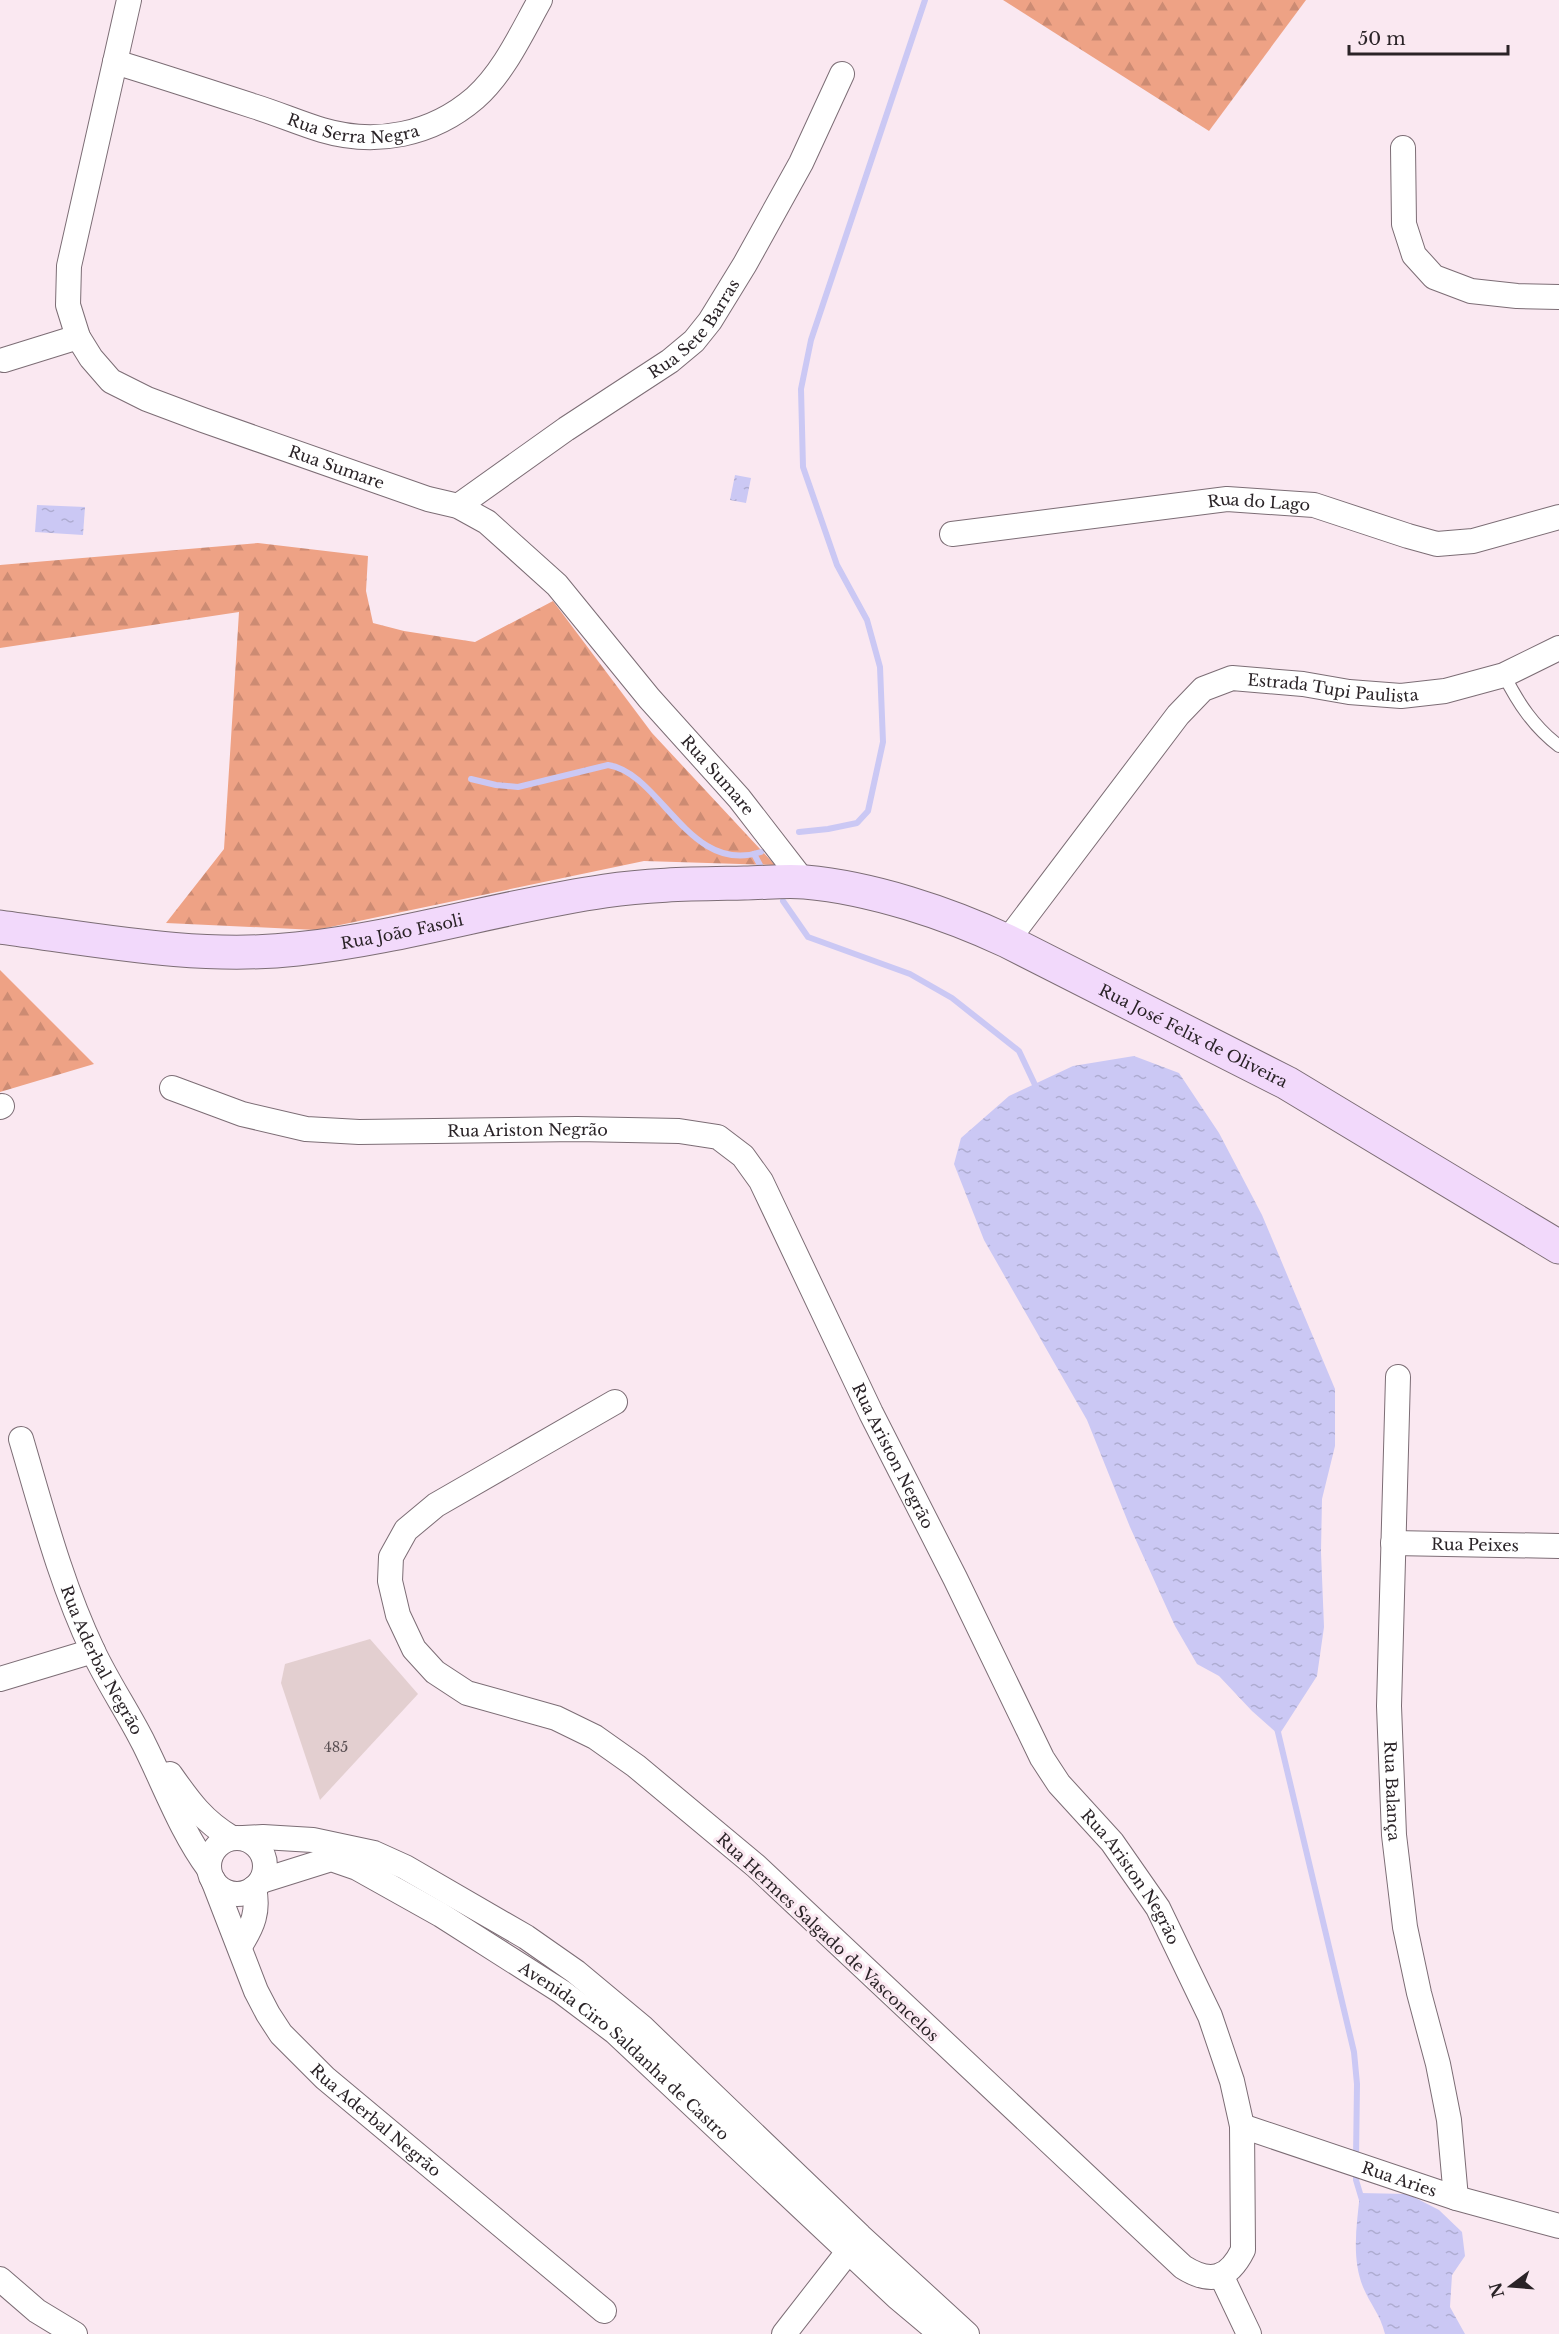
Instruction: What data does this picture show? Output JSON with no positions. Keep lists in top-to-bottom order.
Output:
{
  "streets": {
    "main road": ["Rua João Fasoli", "Rua José Felix de Oliveira"],
    "street": [
      "Rua Serra Negra",
      "Rua Sete Barras",
      "Rua Sumare",
      "Rua do Lago",
      "Estrada Tupi Paulista",
      "Rua Ariston Negrão",
      "Rua Peixes",
      "Rua Aderbal Negrão",
      "Rua Balança",
      "Rua Hermes Salgado de Vasconcelos",
      "Avenida Ciro Saldanha de Castro",
      "Rua Aries"
    ]
  },
  "crossings": [
    ["Rua Serra Negra", "Rua Sumare"],
    ["Rua Sete Barras", "Rua Sumare"],
    ["Rua Sumare", "Rua João Fasoli"],
    ["Rua Sumare", "Rua José Felix de Oliveira"],
    ["Estrada Tupi Paulista", "Rua José Felix de Oliveira"],
    ["Rua João Fasoli", "Rua José Felix de Oliveira"],
    ["Rua Ariston Negrão", "Rua Hermes Salgado de Vasconcelos"],
    ["Rua Ariston Negrão", "Rua Aries"],
    ["Rua Peixes", "Rua Balança"],
    ["Rua Aderbal Negrão", "Avenida Ciro Saldanha de Castro"],
    ["Rua Balança", "Rua Aries"]
  ],
  "house_numbers": ["485"],
  "scale_bar": "50 m",
  "north": "left"
}
